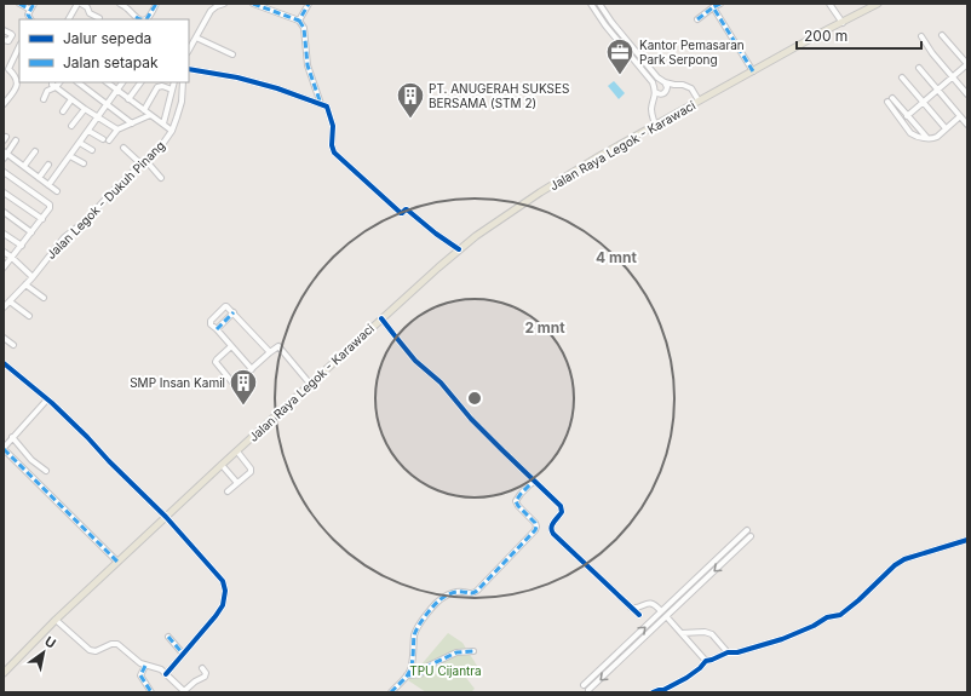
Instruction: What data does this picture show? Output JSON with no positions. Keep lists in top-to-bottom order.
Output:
{
  "streets": {
    "main road": ["Jalan Raya Legok - Karawaci"],
    "street": ["Jalan Legok - Dukuh Pinang"]
  },
  "parks": ["TPU Cijantra"],
  "places": {
    "office": ["Kantor Pemasaran Park Serpong"],
    "building": ["PT. ANUGERAH SUKSES BERSAMA (STM 2)", "SMP Insan Kamil"]
  },
  "legend": ["Jalur sepeda", "Jalan setapak"],
  "scale_bar": "200 m",
  "north": "top right",
  "rings": ["4 mnt", "2 mnt"]
}
